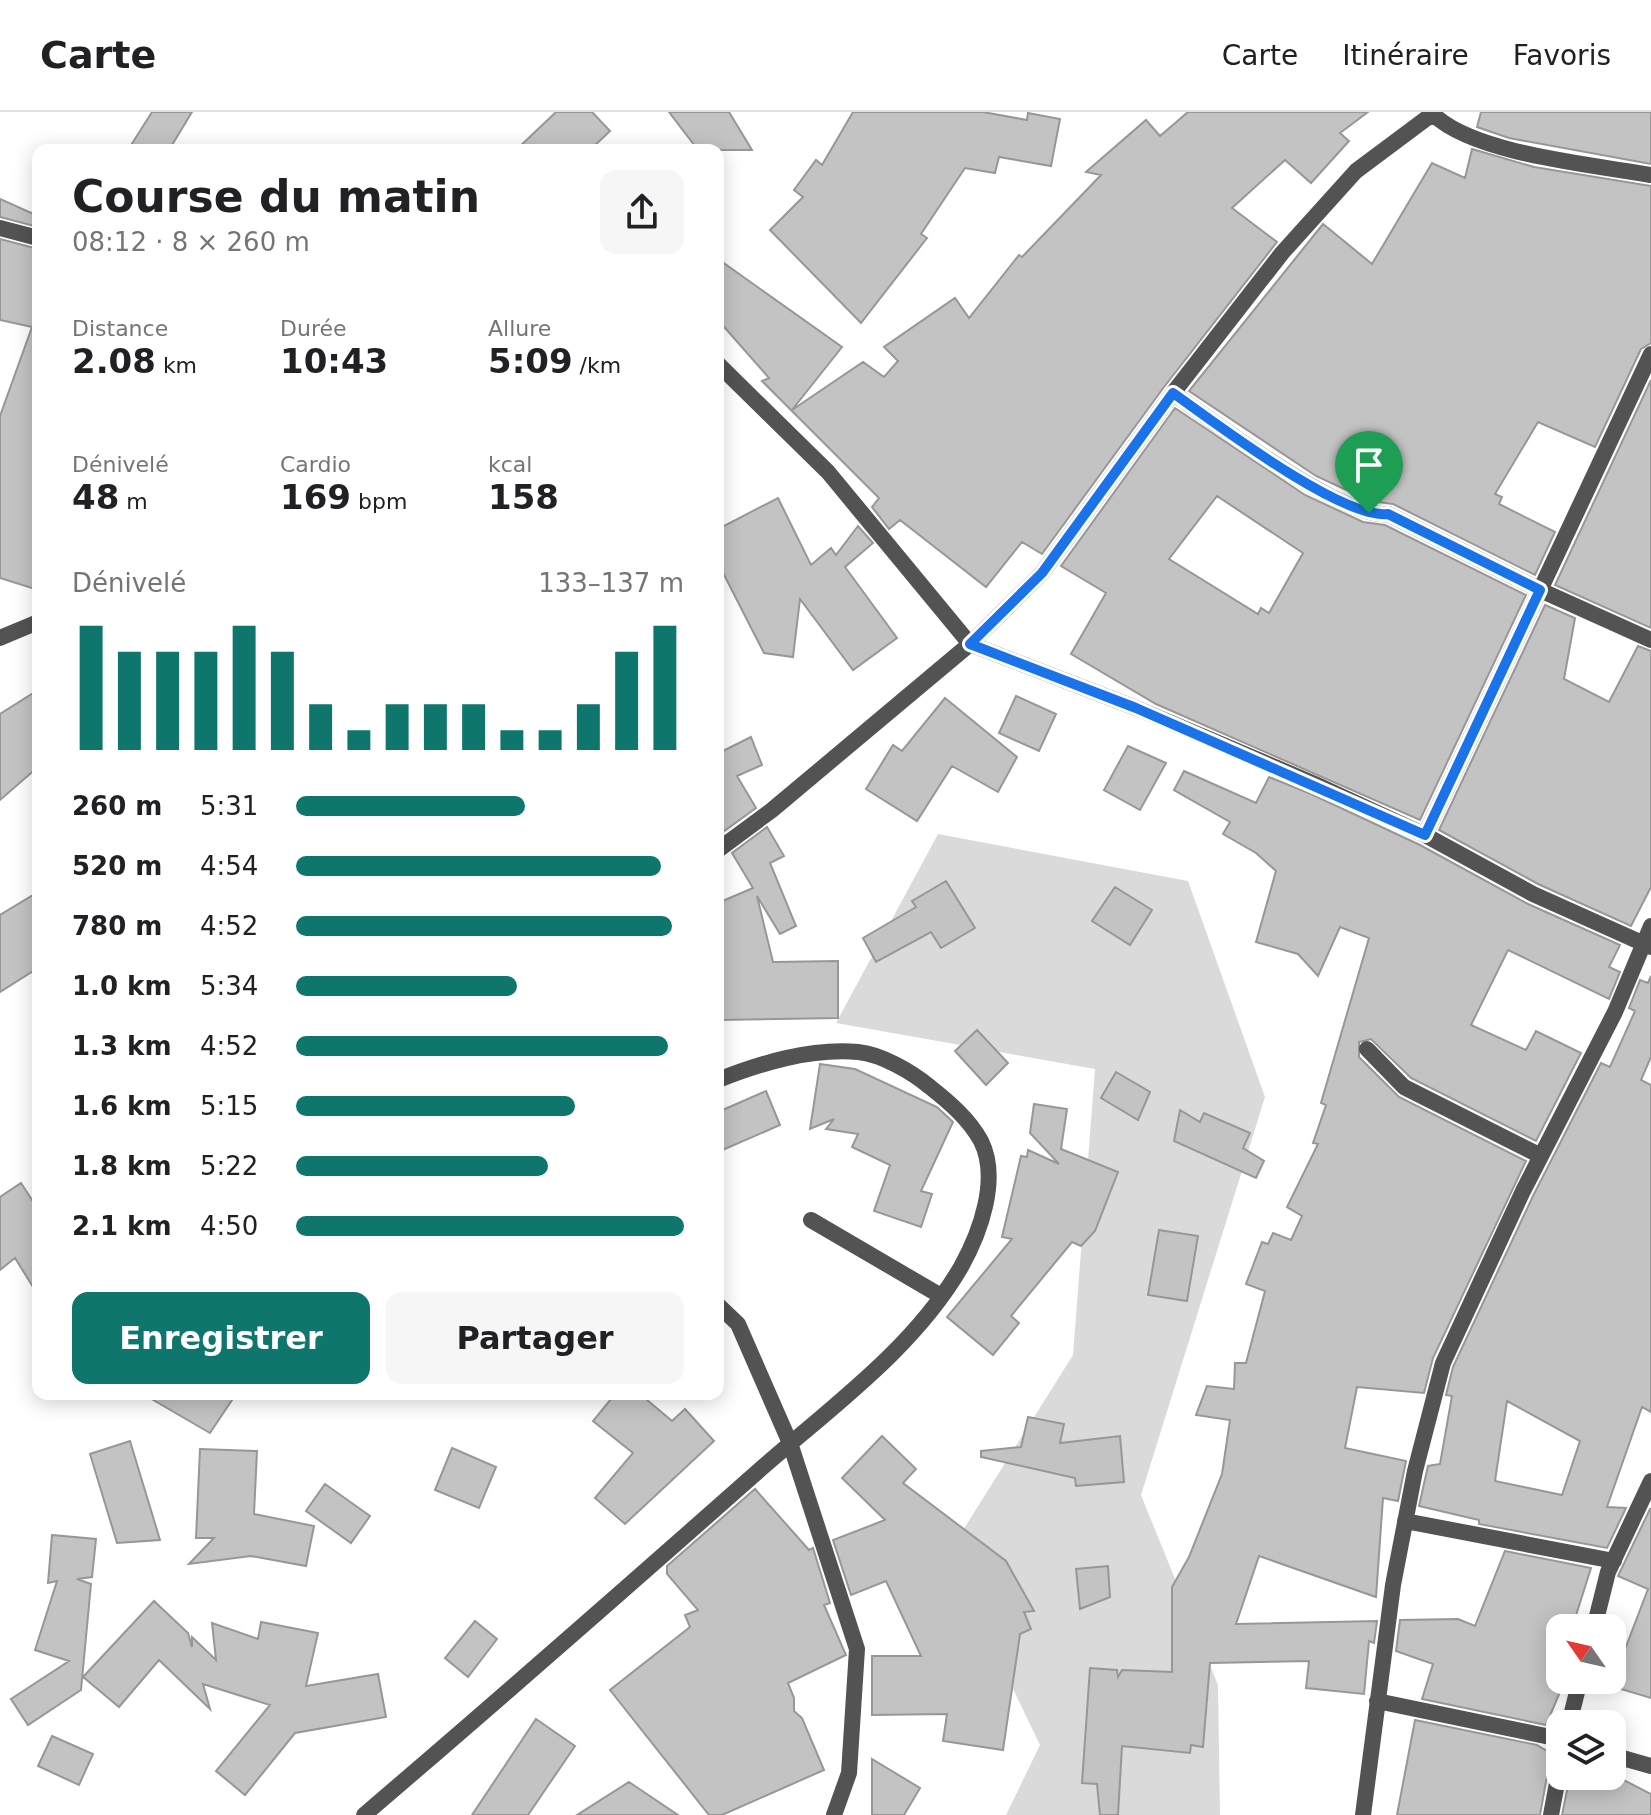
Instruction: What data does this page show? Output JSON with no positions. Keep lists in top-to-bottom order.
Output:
{
  "north": "top left",
  "page": {
    "header": "Carte",
    "nav": ["Carte", "Itinéraire", "Favoris"],
    "heading": ["Course du matin", "08:12 · 8 × 260 m"],
    "stats": [
      ["Distance", "2.08 km"],
      ["Durée", "10:43"],
      ["Allure", "5:09 /km"],
      ["Dénivelé", "48 m"],
      ["Cardio", "169 bpm"],
      ["kcal", "158"]
    ],
    "chart": ["Dénivelé", "133–137 m"],
    "list": [
      {
        "name": "260 m",
        "note": "5:31"
      },
      {
        "name": "520 m",
        "note": "4:54"
      },
      {
        "name": "780 m",
        "note": "4:52"
      },
      {
        "name": "1.0 km",
        "note": "5:34"
      },
      {
        "name": "1.3 km",
        "note": "4:52"
      },
      {
        "name": "1.6 km",
        "note": "5:15"
      },
      {
        "name": "1.8 km",
        "note": "5:22"
      },
      {
        "name": "2.1 km",
        "note": "4:50"
      }
    ],
    "buttons": ["Enregistrer", "Partager"]
  }
}
